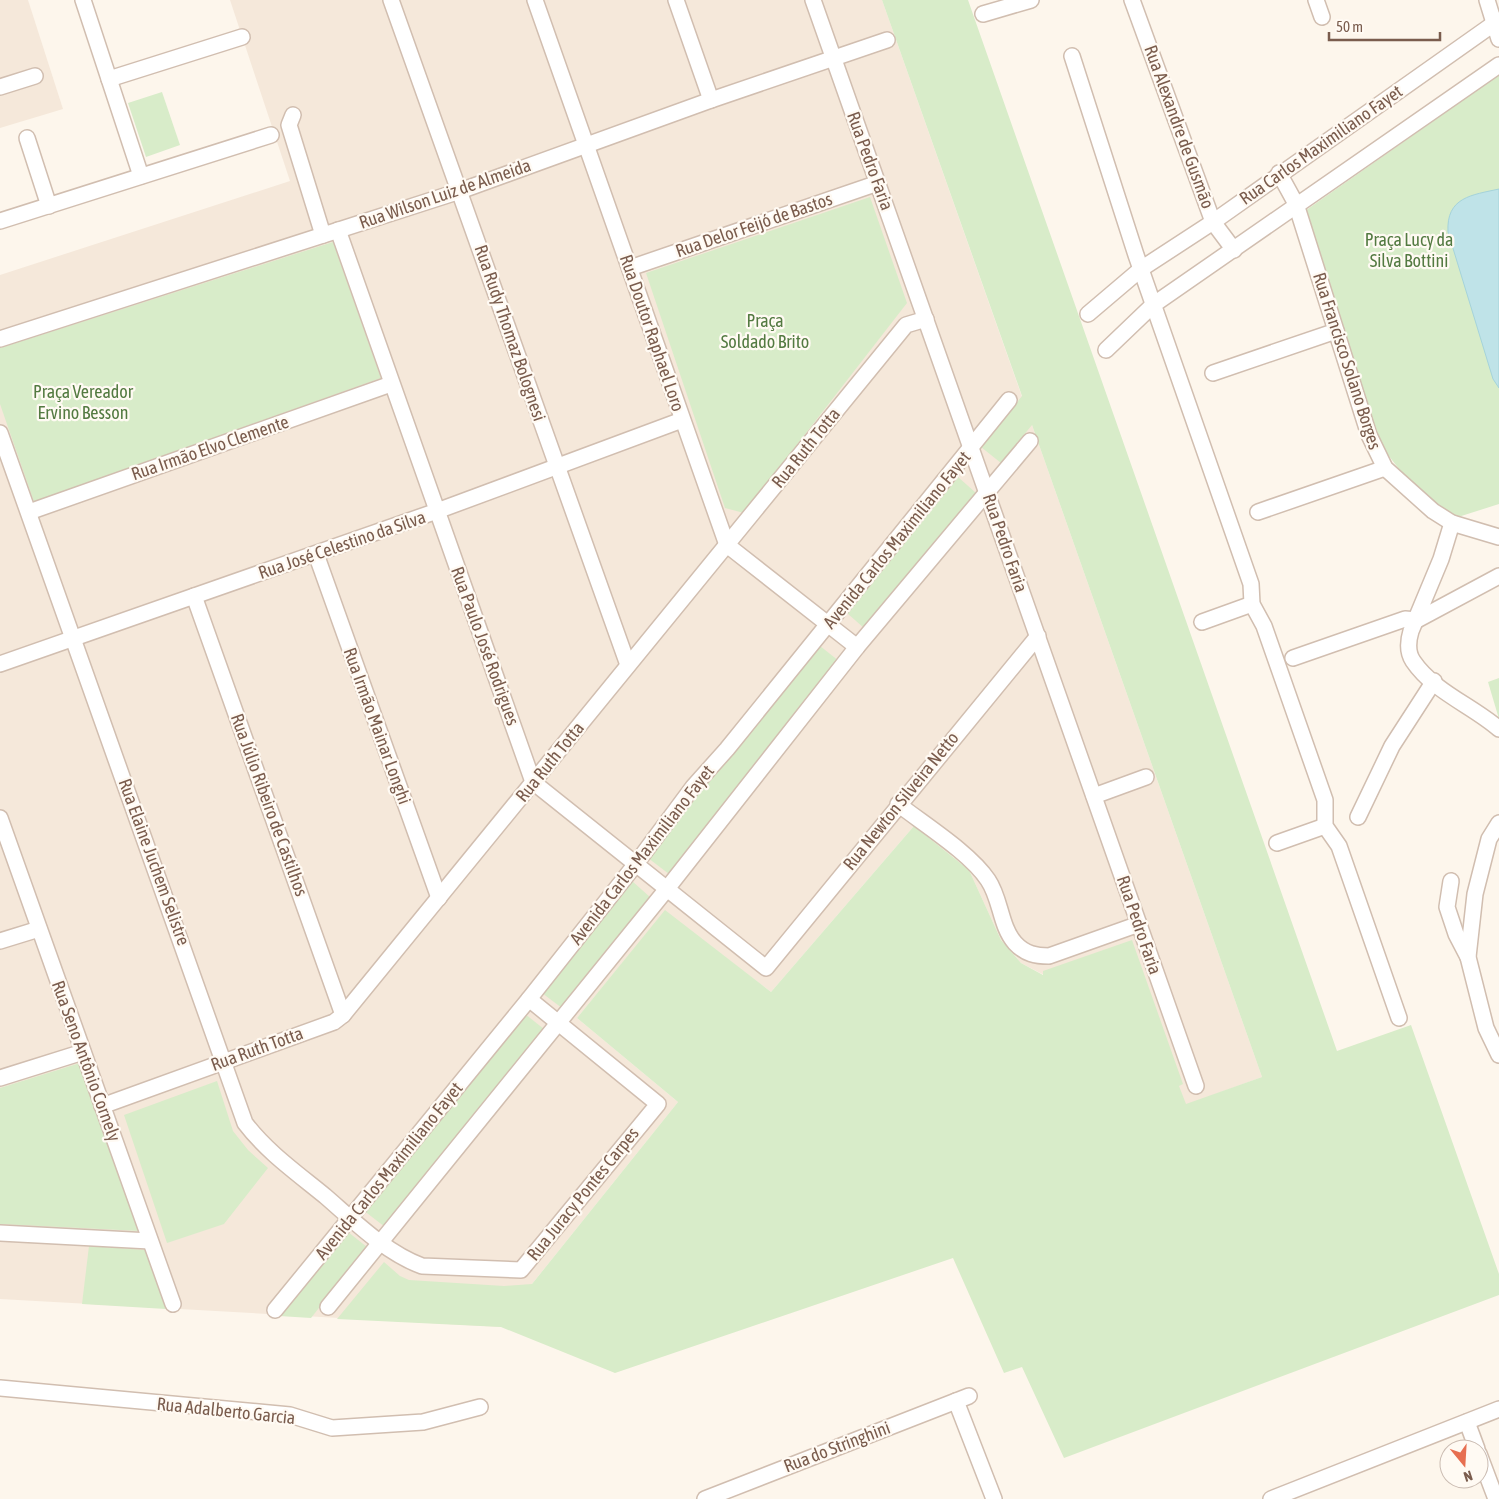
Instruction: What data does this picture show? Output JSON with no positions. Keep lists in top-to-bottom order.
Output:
{
  "streets": {
    "street": [
      "Rua Alexandre de Gusmão",
      "Rua Carlos Maximiliano Fayet",
      "Rua Pedro Faria",
      "Rua Wilson Luiz de Almeida",
      "Rua Delor Feijó de Bastos",
      "Rua Rudy Thomaz Bolognesi",
      "Rua Doutor Raphael Loro",
      "Rua Francisco Solano Borges",
      "Rua Irmão Elvo Clemente",
      "Rua Ruth Totta",
      "Avenida Carlos Maximiliano Fayet",
      "Rua José Celestino da Silva",
      "Rua Paulo José Rodrigues",
      "Rua Irmão Mainar Longhi",
      "Rua Newton Silveira Netto",
      "Rua Júlio Ribeiro de Castilhos",
      "Rua Elaine Juchem Selistre",
      "Rua Seno Antônio Cornely",
      "Rua Juracy Pontes Carpes",
      "Rua Adalberto Garcia",
      "Rua do Stringhini"
    ]
  },
  "crossings": [
    ["Rua Alexandre de Gusmão", "Rua Carlos Maximiliano Fayet"],
    ["Rua Carlos Maximiliano Fayet", "Rua Francisco Solano Borges"],
    ["Rua Pedro Faria", "Rua Wilson Luiz de Almeida"],
    ["Rua Pedro Faria", "Rua Delor Feijó de Bastos"],
    ["Rua Pedro Faria", "Rua Ruth Totta"],
    ["Rua Pedro Faria", "Avenida Carlos Maximiliano Fayet"],
    ["Rua Pedro Faria", "Rua Newton Silveira Netto"],
    ["Rua Wilson Luiz de Almeida", "Rua Rudy Thomaz Bolognesi"],
    ["Rua Wilson Luiz de Almeida", "Rua Doutor Raphael Loro"],
    ["Rua Wilson Luiz de Almeida", "Rua Paulo José Rodrigues"],
    ["Rua Delor Feijó de Bastos", "Rua Doutor Raphael Loro"],
    ["Rua Rudy Thomaz Bolognesi", "Rua Ruth Totta"],
    ["Rua Rudy Thomaz Bolognesi", "Rua José Celestino da Silva"],
    ["Rua Doutor Raphael Loro", "Rua Ruth Totta"],
    ["Rua Doutor Raphael Loro", "Rua José Celestino da Silva"],
    ["Rua Irmão Elvo Clemente", "Rua Paulo José Rodrigues"],
    ["Rua Irmão Elvo Clemente", "Rua Elaine Juchem Selistre"],
    ["Rua Ruth Totta", "Rua Paulo José Rodrigues"],
    ["Rua Ruth Totta", "Rua Irmão Mainar Longhi"],
    ["Rua Ruth Totta", "Rua Júlio Ribeiro de Castilhos"],
    ["Rua Ruth Totta", "Rua Elaine Juchem Selistre"],
    ["Rua Ruth Totta", "Rua Seno Antônio Cornely"],
    ["Avenida Carlos Maximiliano Fayet", "Rua Newton Silveira Netto"],
    ["Avenida Carlos Maximiliano Fayet", "Rua Elaine Juchem Selistre"],
    ["Avenida Carlos Maximiliano Fayet", "Rua Juracy Pontes Carpes"],
    ["Rua José Celestino da Silva", "Rua Paulo José Rodrigues"],
    ["Rua José Celestino da Silva", "Rua Irmão Mainar Longhi"],
    ["Rua José Celestino da Silva", "Rua Júlio Ribeiro de Castilhos"],
    ["Rua José Celestino da Silva", "Rua Elaine Juchem Selistre"],
    ["Rua Elaine Juchem Selistre", "Rua Juracy Pontes Carpes"]
  ],
  "parks": ["Praça Lucy da Silva Bottini", "Praça Soldado Brito", "Praça Vereador Ervino Besson"],
  "scale_bar": "50 m",
  "north": "bottom"
}
